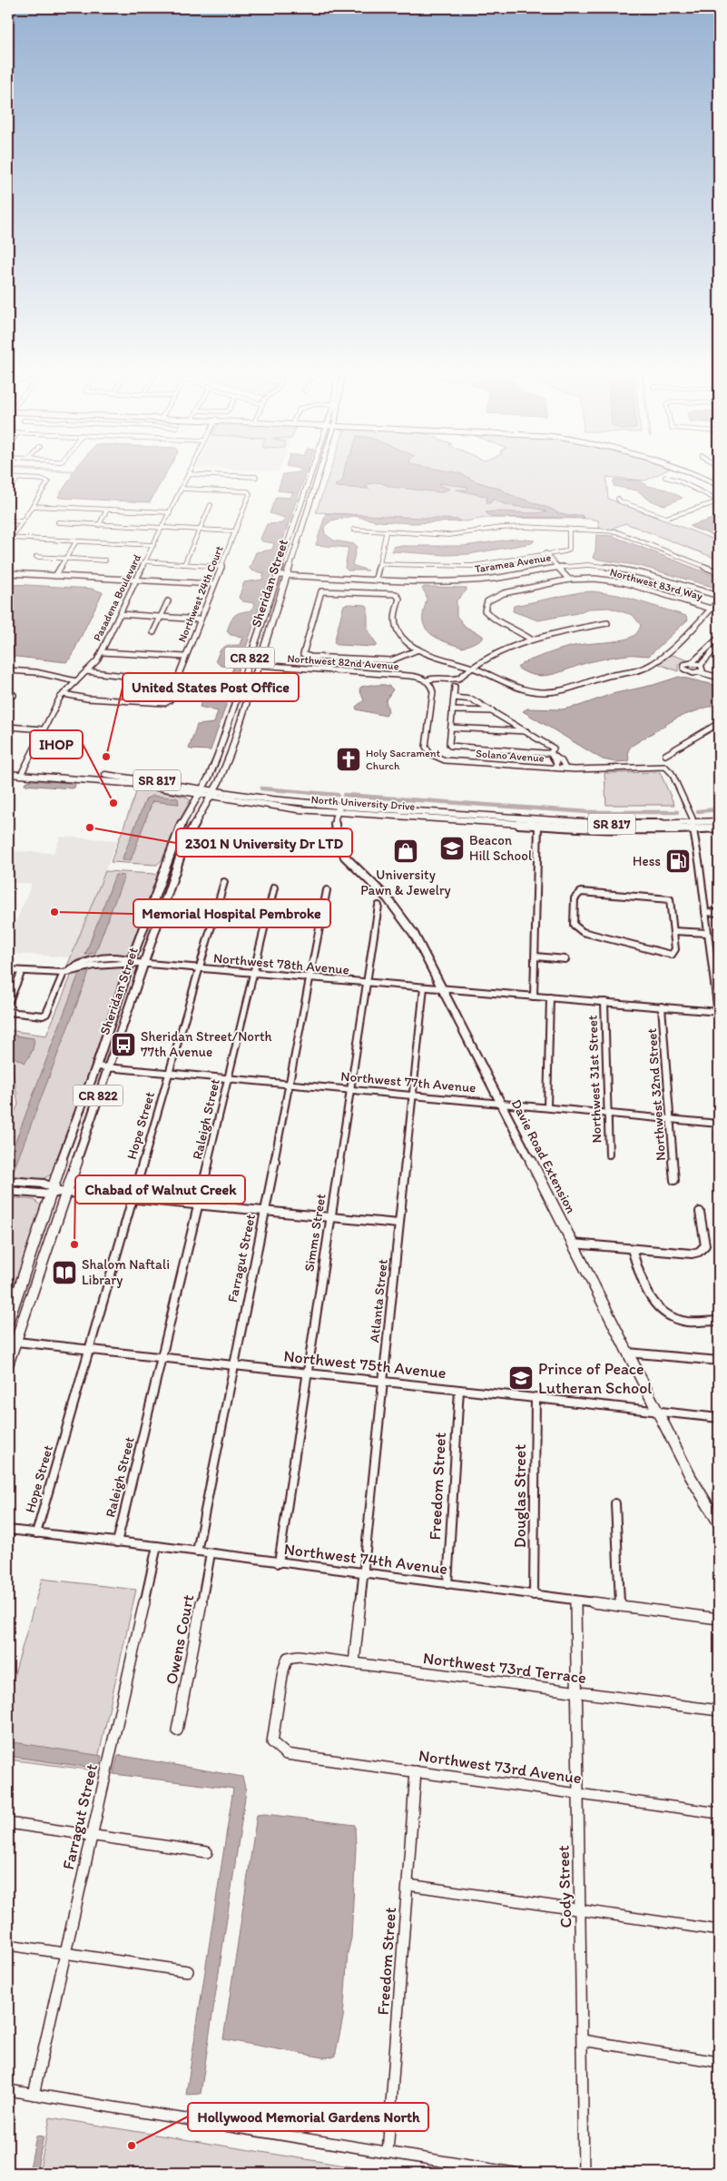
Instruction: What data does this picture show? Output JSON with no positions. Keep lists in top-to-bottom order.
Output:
{
  "streets": {
    "main road": [
      "Sheridan Street",
      "CR 822",
      "SR 817",
      "North University Drive",
      "Davie Road Extension"
    ],
    "street": [
      "Taramea Avenue",
      "Northwest 83rd Way",
      "Northwest 24th Court",
      "Pasadena Boulevard",
      "Northwest 82nd Avenue",
      "Solano Avenue",
      "Northwest 78th Avenue",
      "Northwest 31st Street",
      "Northwest 77th Avenue",
      "Northwest 32nd Street",
      "Raleigh Street",
      "Hope Street",
      "Simms Street",
      "Farragut Street",
      "Atlanta Street",
      "Northwest 75th Avenue",
      "Freedom Street",
      "Douglas Street",
      "Northwest 74th Avenue",
      "Owens Court",
      "Northwest 73rd Terrace",
      "Northwest 73rd Avenue",
      "Cody Street"
    ]
  },
  "crossings": [
    ["Taramea Avenue", "Sheridan Street"],
    ["Sheridan Street", "Northwest 82nd Avenue"],
    ["Sheridan Street", "North University Drive"],
    ["Sheridan Street", "Northwest 78th Avenue"],
    ["Sheridan Street", "Northwest 77th Avenue"],
    ["Sheridan Street", "Northwest 75th Avenue"],
    ["Northwest 24th Court", "Pasadena Boulevard"],
    ["Pasadena Boulevard", "North University Drive"],
    ["Northwest 82nd Avenue", "Solano Avenue"],
    ["Solano Avenue", "North University Drive"],
    ["North University Drive", "Davie Road Extension"],
    ["Northwest 78th Avenue", "Raleigh Street"],
    ["Northwest 78th Avenue", "Hope Street"],
    ["Northwest 78th Avenue", "Simms Street"],
    ["Northwest 78th Avenue", "Farragut Street"],
    ["Northwest 78th Avenue", "Atlanta Street"],
    ["Northwest 31st Street", "Northwest 77th Avenue"],
    ["Northwest 77th Avenue", "Northwest 32nd Street"],
    ["Northwest 77th Avenue", "Raleigh Street"],
    ["Northwest 77th Avenue", "Hope Street"],
    ["Northwest 77th Avenue", "Davie Road Extension"],
    ["Northwest 77th Avenue", "Simms Street"],
    ["Northwest 77th Avenue", "Farragut Street"],
    ["Northwest 77th Avenue", "Atlanta Street"],
    ["Raleigh Street", "Northwest 75th Avenue"],
    ["Raleigh Street", "Northwest 74th Avenue"],
    ["Hope Street", "Northwest 75th Avenue"],
    ["Hope Street", "Northwest 74th Avenue"],
    ["Davie Road Extension", "Northwest 75th Avenue"],
    ["Simms Street", "Northwest 75th Avenue"],
    ["Simms Street", "Northwest 74th Avenue"],
    ["Farragut Street", "Northwest 75th Avenue"],
    ["Farragut Street", "Northwest 74th Avenue"],
    ["Atlanta Street", "Northwest 75th Avenue"],
    ["Atlanta Street", "Northwest 74th Avenue"],
    ["Atlanta Street", "Northwest 73rd Terrace"],
    ["Northwest 75th Avenue", "Freedom Street"],
    ["Northwest 75th Avenue", "Douglas Street"],
    ["Freedom Street", "Northwest 74th Avenue"],
    ["Freedom Street", "Northwest 73rd Avenue"],
    ["Douglas Street", "Northwest 74th Avenue"],
    ["Northwest 74th Avenue", "Owens Court"],
    ["Northwest 74th Avenue", "Cody Street"],
    ["Northwest 73rd Terrace", "Northwest 73rd Avenue"],
    ["Northwest 73rd Terrace", "Cody Street"],
    ["Northwest 73rd Avenue", "Cody Street"]
  ],
  "places": {
    "other": [
      "United States Post Office",
      "IHOP",
      "2301 N University Dr LTD",
      "Memorial Hospital Pembroke",
      "Chabad of Walnut Creek",
      "Hollywood Memorial Gardens North"
    ],
    "church": ["Holy Sacrament Church"],
    "school or university": ["Beacon Hill School", "Prince of Peace Lutheran School"],
    "shop": ["University Pawn & Jewelry"],
    "fuel station": ["Hess"],
    "bus stop": ["Sheridan Street/North 77th Avenue"],
    "library": ["Shalom Naftali Library"]
  }
}
